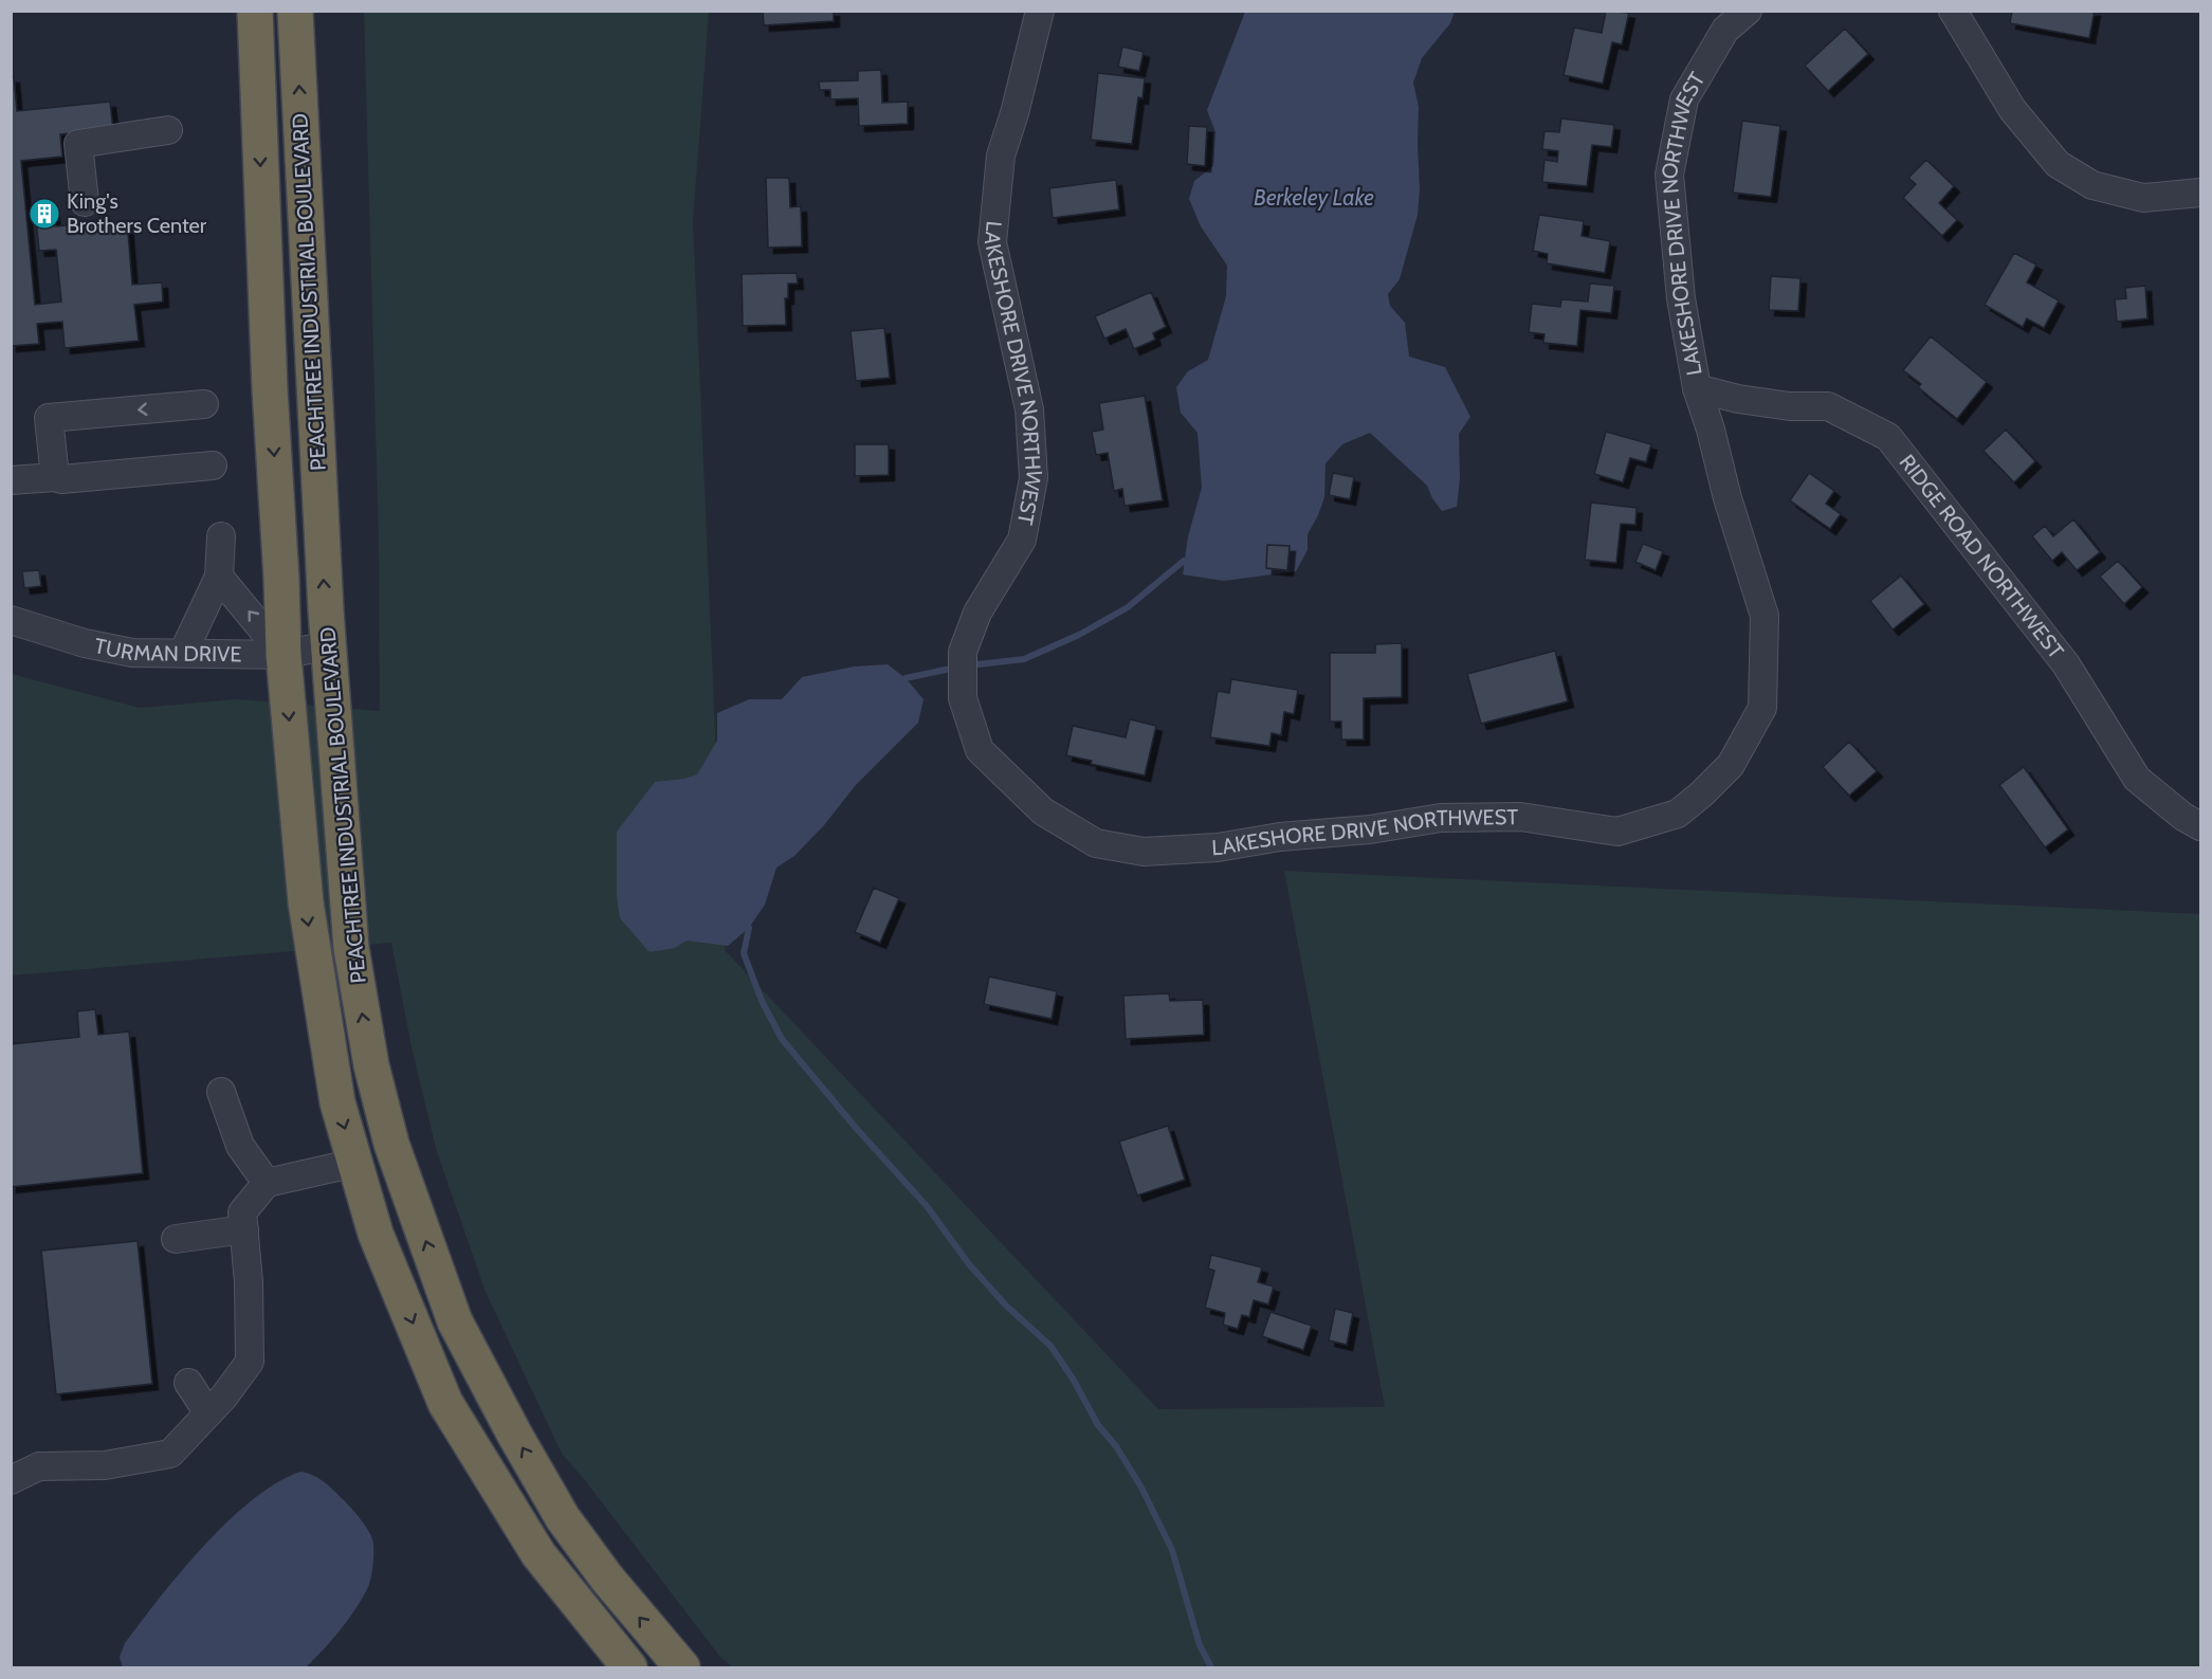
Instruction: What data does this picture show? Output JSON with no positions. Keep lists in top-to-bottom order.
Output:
{
  "streets": {
    "highway": ["PEACHTREE INDUSTRIAL BOULEVARD"],
    "street": ["LAKESHORE DRIVE NORTHWEST", "RIDGE ROAD NORTHWEST", "TURMAN DRIVE"]
  },
  "crossings": [
    ["LAKESHORE DRIVE NORTHWEST", "RIDGE ROAD NORTHWEST"],
    ["PEACHTREE INDUSTRIAL BOULEVARD", "TURMAN DRIVE"]
  ],
  "water": ["Berkeley Lake"],
  "places": {
    "building": ["King's Brothers Center"]
  }
}
